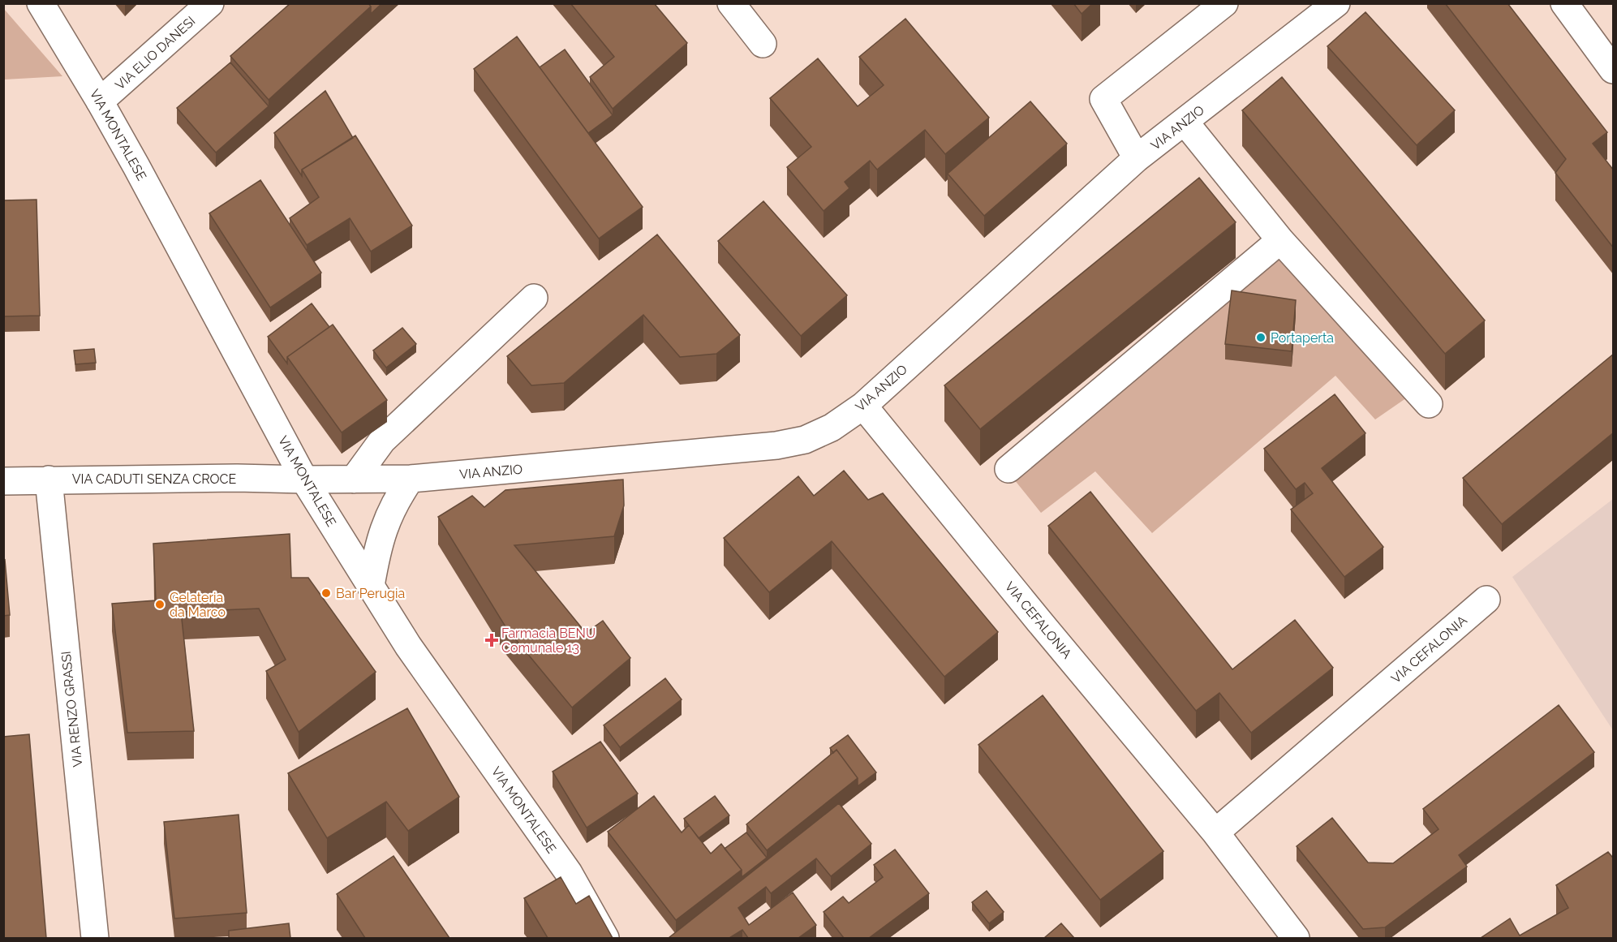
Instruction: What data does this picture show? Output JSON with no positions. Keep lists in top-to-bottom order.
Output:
{
  "streets": {
    "street": [
      "VIA ELIO DANESI",
      "VIA ANZIO",
      "VIA MONTALESE",
      "VIA CADUTI SENZA CROCE",
      "VIA CEFALONIA",
      "VIA RENZO GRASSI"
    ]
  },
  "crossings": [
    ["VIA ELIO DANESI", "VIA MONTALESE"],
    ["VIA ANZIO", "VIA MONTALESE"],
    ["VIA ANZIO", "VIA CADUTI SENZA CROCE"],
    ["VIA ANZIO", "VIA CEFALONIA"],
    ["VIA MONTALESE", "VIA CADUTI SENZA CROCE"],
    ["VIA CADUTI SENZA CROCE", "VIA RENZO GRASSI"]
  ],
  "places": {
    "other": ["Portaperta", "Bar Perugia", "Gelateria da Marco"],
    "health": ["Farmacia BENU Comunale 13"]
  }
}
